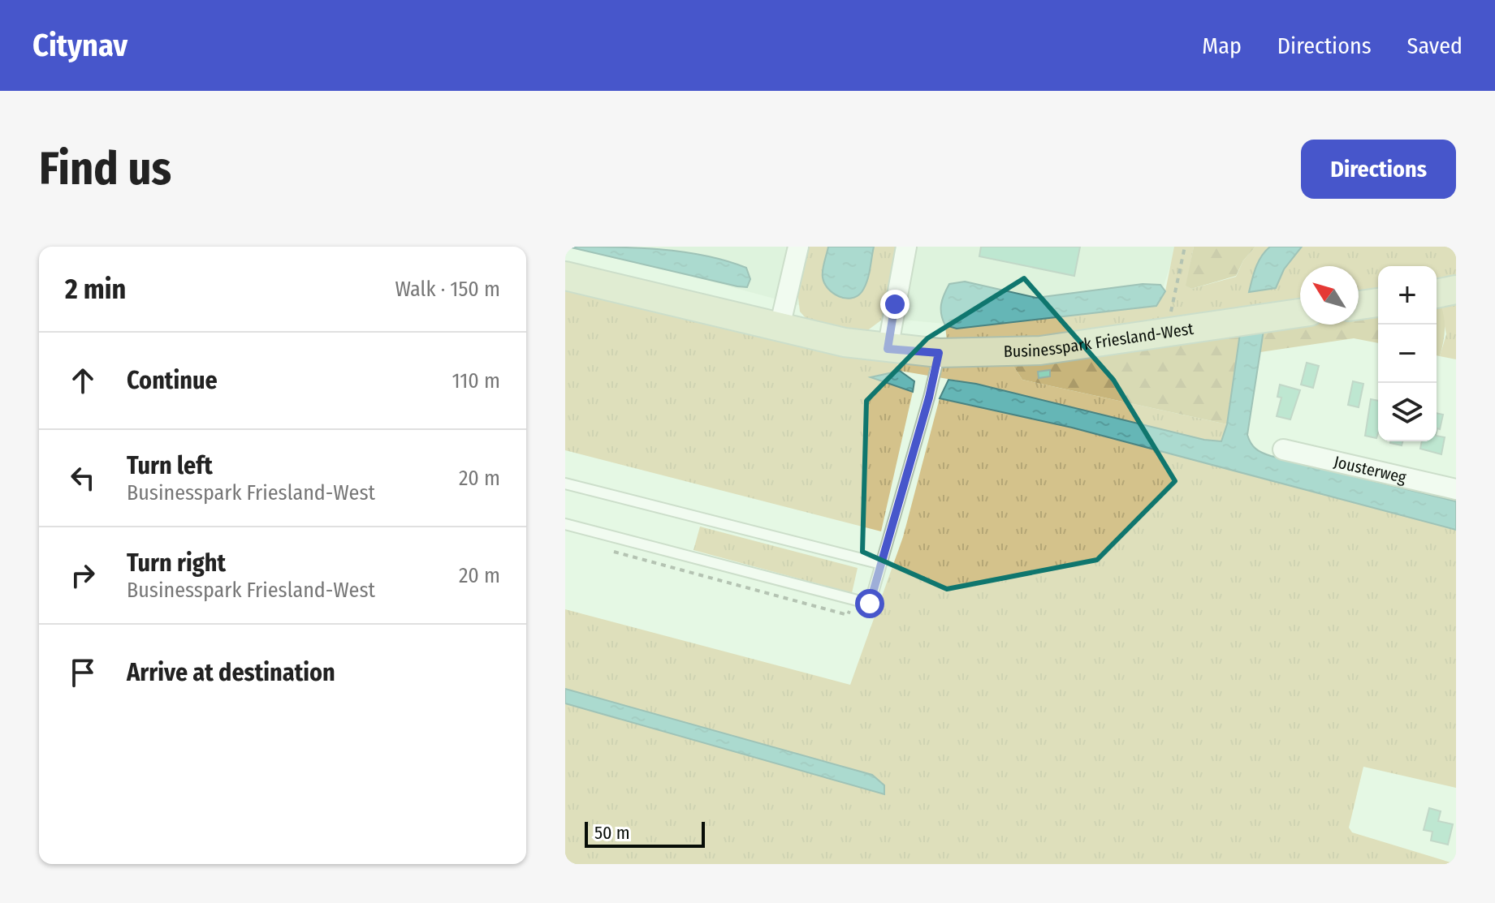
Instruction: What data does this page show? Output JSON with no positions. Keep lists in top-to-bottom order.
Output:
{
  "streets": {
    "street": ["Businesspark Friesland-West", "Jousterweg"]
  },
  "scale_bar": "50 m",
  "north": "top left",
  "page": {
    "header": "Citynav",
    "nav": ["Map", "Directions", "Saved"],
    "buttons": "Directions",
    "title": "Find us",
    "heading": ["2 min", "Walk · 150 m"],
    "map_buttons": ["+", "−"],
    "list": [
      ["Continue", "110 m"],
      ["Turn left", "Businesspark Friesland-West", "20 m"],
      ["Turn right", "Businesspark Friesland-West", "20 m"],
      "Arrive at destination"
    ],
    "scale": "50 m"
  }
}
